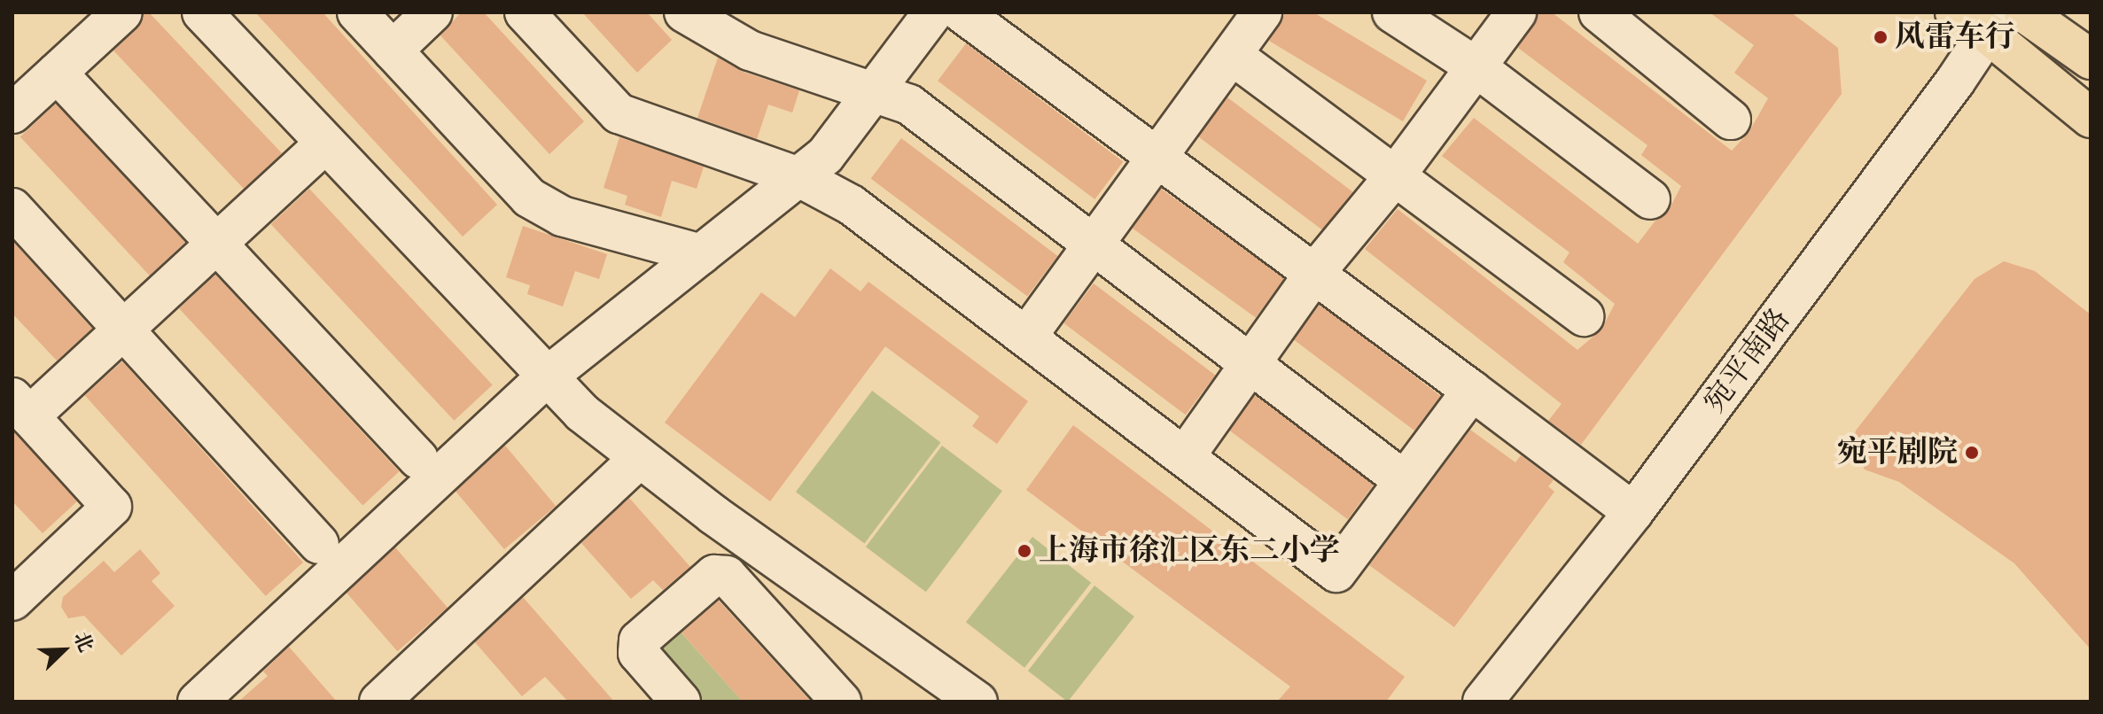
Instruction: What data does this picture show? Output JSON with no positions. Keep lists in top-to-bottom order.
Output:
{
  "streets": {
    "street": ["宛平南路"]
  },
  "places": ["风雷车行", "宛平剧院", "上海市徐汇区东二小学"],
  "north": "top right"
}
